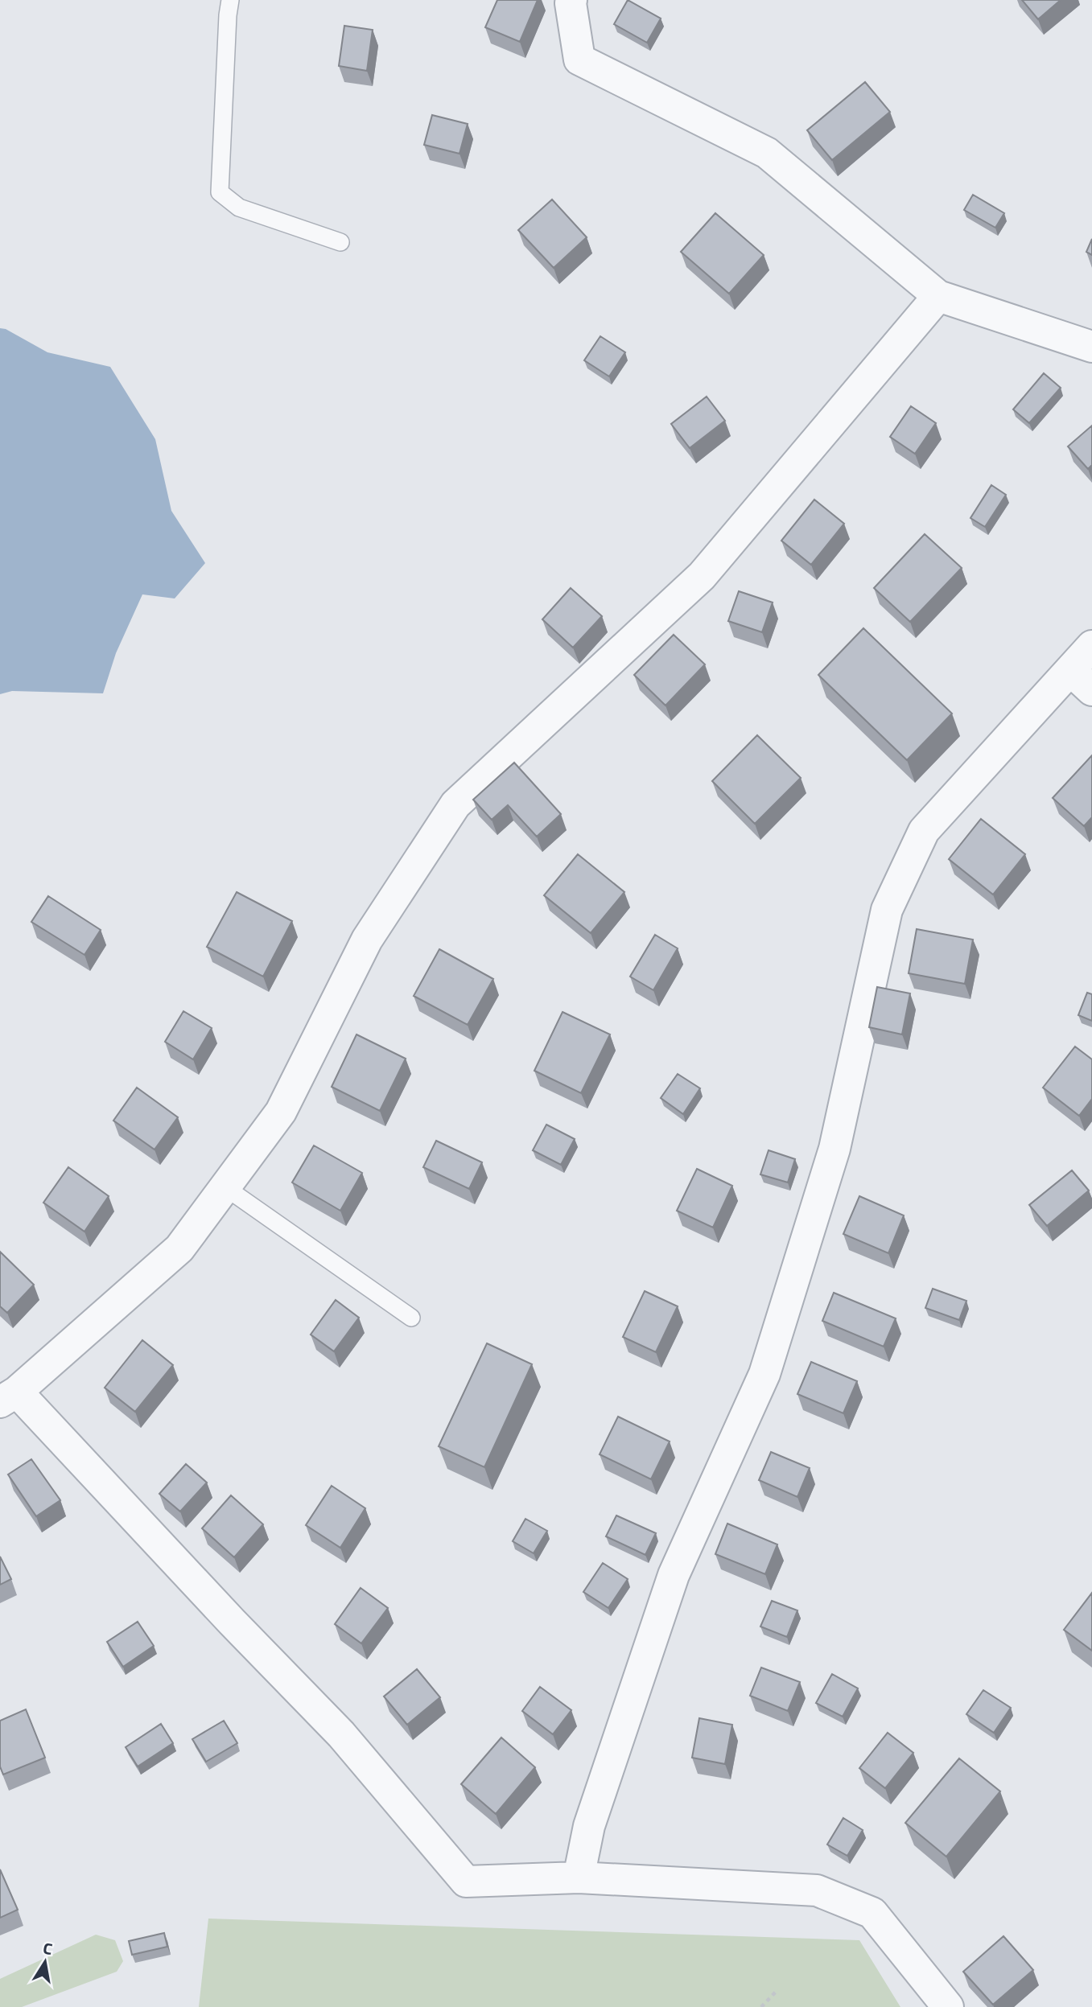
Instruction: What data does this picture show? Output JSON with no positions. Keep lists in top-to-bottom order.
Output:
{
  "north": "top"
}
